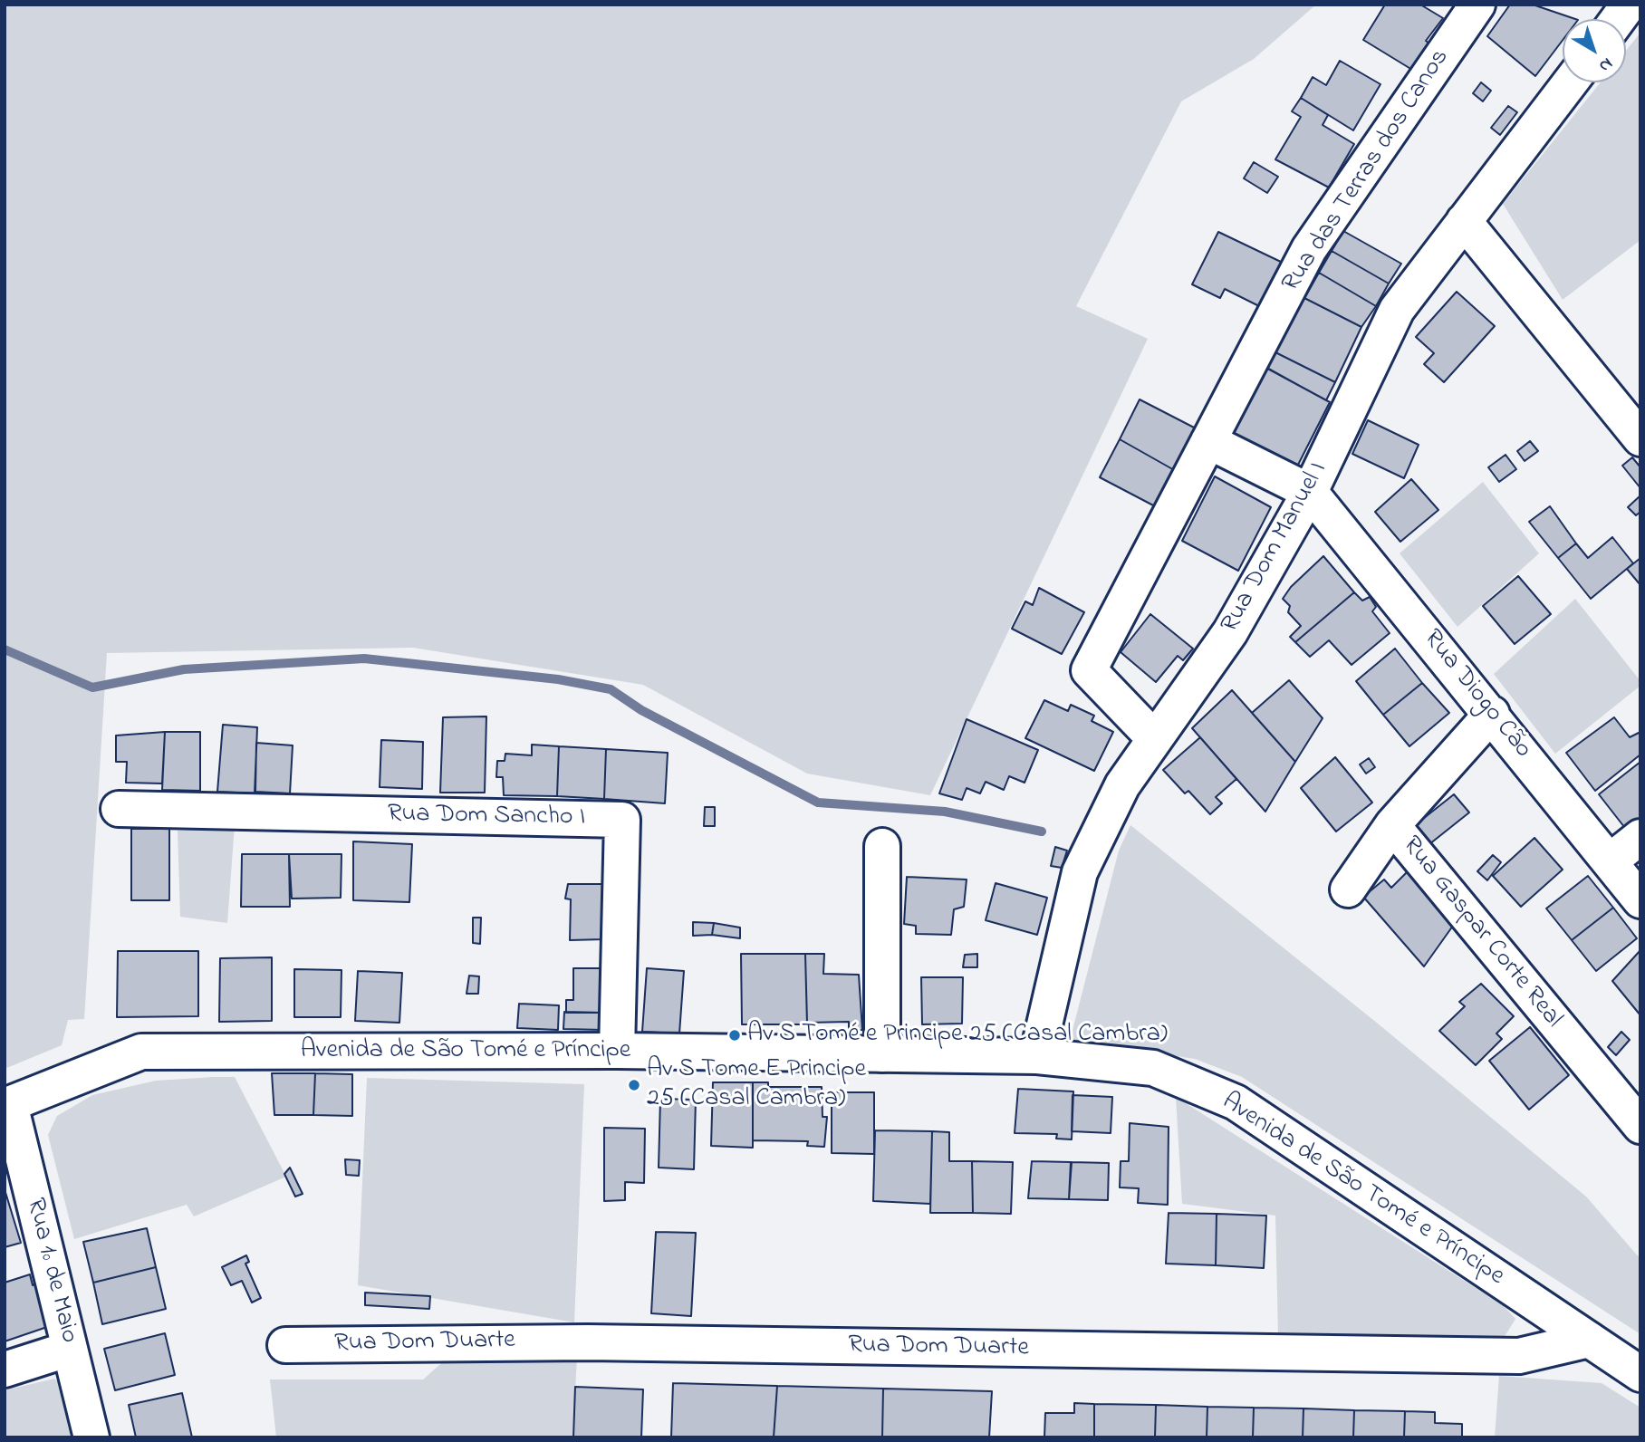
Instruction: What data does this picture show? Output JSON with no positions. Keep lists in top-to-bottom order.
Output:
{
  "streets": {
    "street": [
      "Rua das Terras dos Canos",
      "Rua Dom Manuel I",
      "Rua Diogo Cão",
      "Rua Dom Sancho I",
      "Rua Gaspar Corte Real",
      "Avenida de São Tomé e Príncipe",
      "Rua 1º de Maio",
      "Rua Dom Duarte"
    ]
  },
  "crossings": [
    ["Rua das Terras dos Canos", "Rua Dom Manuel I"],
    ["Rua Dom Manuel I", "Rua Diogo Cão"],
    ["Rua Dom Manuel I", "Avenida de São Tomé e Príncipe"],
    ["Rua Diogo Cão", "Rua Gaspar Corte Real"],
    ["Rua Dom Sancho I", "Avenida de São Tomé e Príncipe"],
    ["Avenida de São Tomé e Príncipe", "Rua 1º de Maio"],
    ["Avenida de São Tomé e Príncipe", "Rua Dom Duarte"]
  ],
  "places": ["Av S Tomé e Principe 25 (Casal Cambra)", "Av S Tome E Principe 25 (Casal Cambra)"],
  "north": "bottom right"
}
